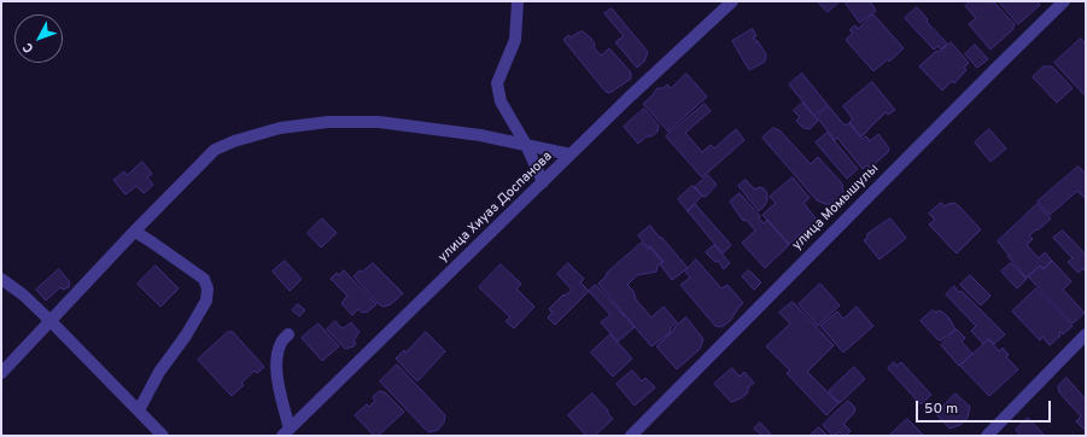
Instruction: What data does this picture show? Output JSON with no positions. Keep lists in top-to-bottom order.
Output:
{
  "streets": {
    "street": ["улица Хиуаз Доспанова", "улица Момышулы"]
  },
  "scale_bar": "50 m",
  "north": "bottom left"
}
